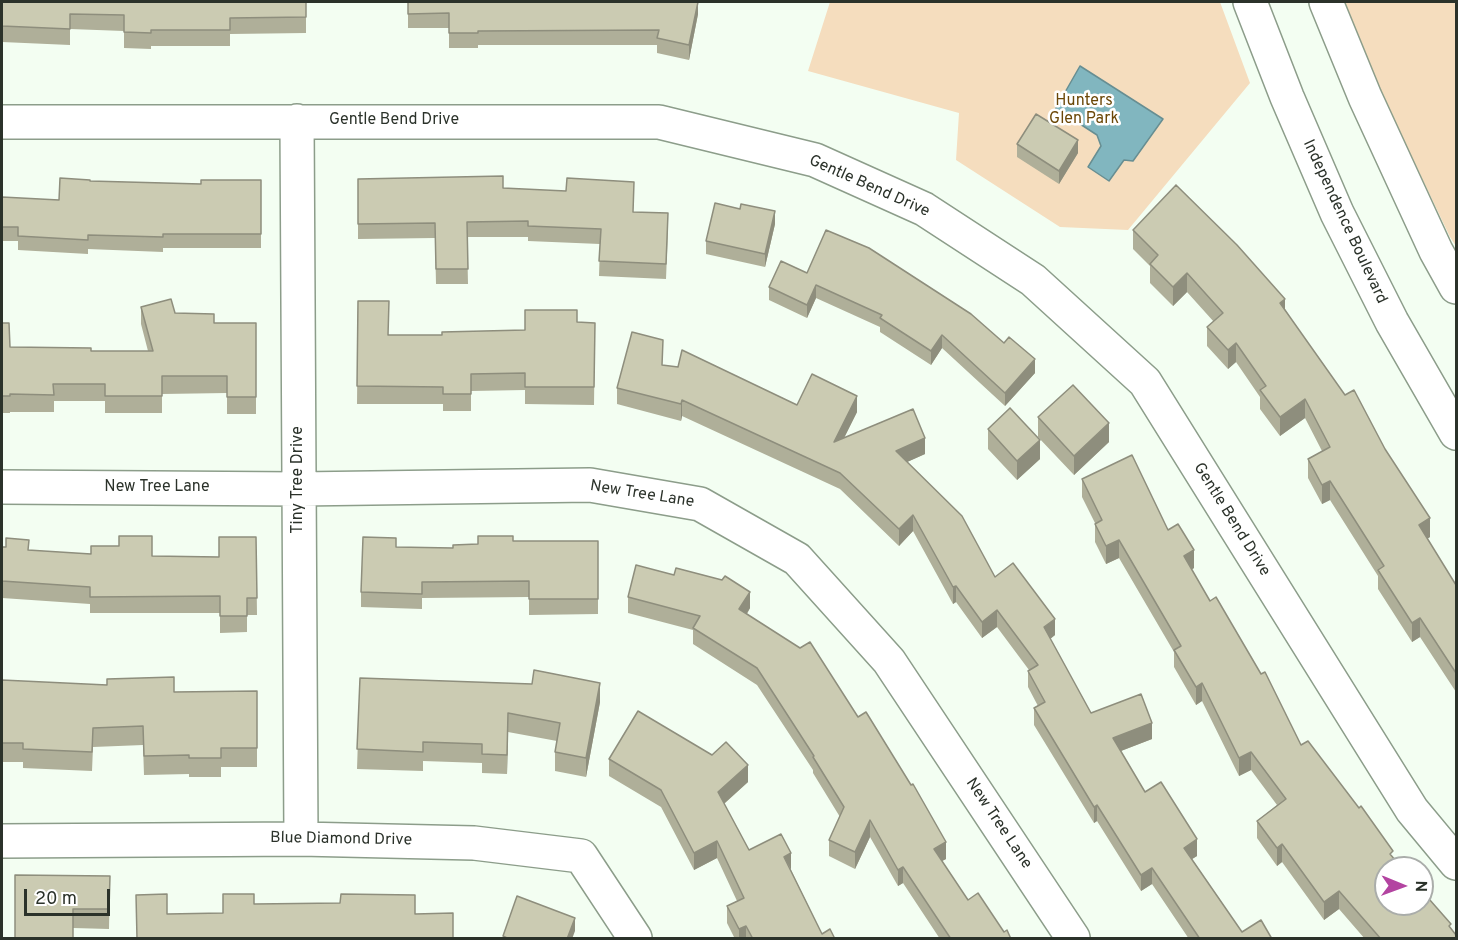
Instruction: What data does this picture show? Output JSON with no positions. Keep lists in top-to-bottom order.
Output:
{
  "streets": {
    "street": [
      "Gentle Bend Drive",
      "Independence Boulevard",
      "Tiny Tree Drive",
      "New Tree Lane",
      "Blue Diamond Drive"
    ]
  },
  "crossings": [
    ["Gentle Bend Drive", "Tiny Tree Drive"],
    ["Tiny Tree Drive", "New Tree Lane"],
    ["Tiny Tree Drive", "Blue Diamond Drive"]
  ],
  "parks": ["Hunters Glen Park"],
  "scale_bar": "20 m",
  "north": "right"
}
